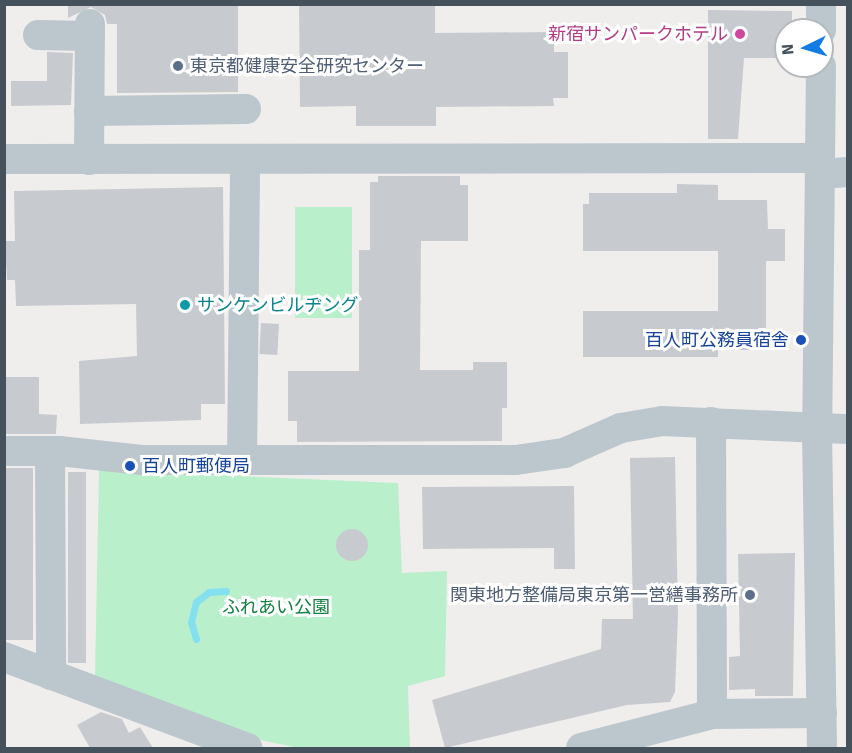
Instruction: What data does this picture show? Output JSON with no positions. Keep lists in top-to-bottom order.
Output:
{
  "parks": ["ふれあい公園"],
  "places": [
    "新宿サンパークホテル",
    "東京都健康安全研究センター",
    "サンケンビルヂング",
    "百人町公務員宿舎",
    "百人町郵便局",
    "関東地方整備局東京第一営繕事務所"
  ],
  "north": "left"
}
